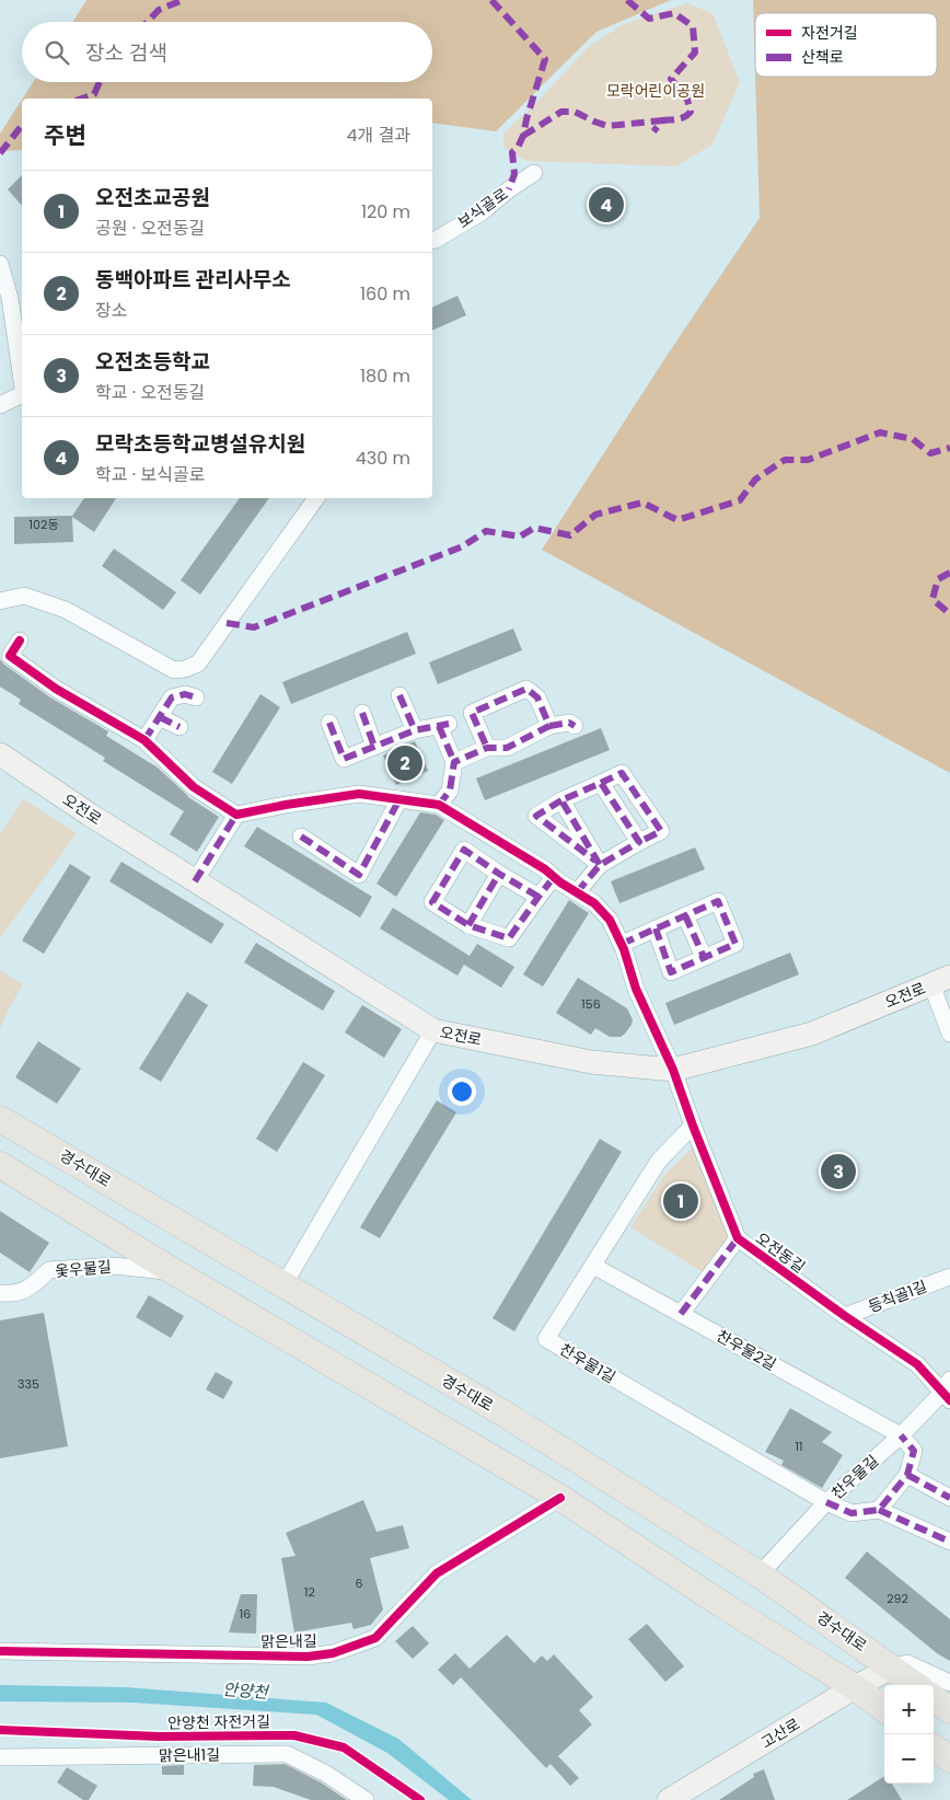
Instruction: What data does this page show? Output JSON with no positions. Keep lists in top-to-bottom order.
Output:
{
  "streets": {
    "main road": ["경수대로"],
    "street": [
      "보식골로",
      "오전로",
      "오전동길",
      "옻우물길",
      "등칙골1길",
      "찬우물2길",
      "찬우물1길",
      "찬우물길",
      "맑은내길",
      "고산로",
      "맑은내1길"
    ],
    "cycle path": ["안양천 자전거길"]
  },
  "crossings": [
    ["오전로", "오전동길"],
    ["경수대로", "찬우물길"],
    ["경수대로", "고산로"],
    ["오전동길", "등칙골1길"],
    ["오전동길", "찬우물1길"],
    ["오전동길", "찬우물길"],
    ["찬우물2길", "찬우물1길"],
    ["찬우물2길", "찬우물길"],
    ["찬우물1길", "찬우물길"]
  ],
  "water": ["안양천"],
  "parks": ["모락어린이공원"],
  "house_numbers": [
    "102동",
    "156",
    "335",
    "11",
    "6",
    "12",
    "292",
    "16"
  ],
  "legend": ["자전거길", "산책로"],
  "page": {
    "search": "장소 검색",
    "heading": ["주변", "4개 결과"],
    "list": [
      {
        "mark": "1",
        "name": "오전초교공원",
        "note": "공원 · 오전동길",
        "value": "120 m"
      },
      {
        "mark": "2",
        "name": "동백아파트 관리사무소",
        "note": "장소",
        "value": "160 m"
      },
      {
        "mark": "3",
        "name": "오전초등학교",
        "note": "학교 · 오전동길",
        "value": "180 m"
      },
      {
        "mark": "4",
        "name": "모락초등학교병설유치원",
        "note": "학교 · 보식골로",
        "value": "430 m"
      }
    ],
    "pins": [
      "4",
      "2",
      "3",
      "1"
    ],
    "map_buttons": ["+", "−"]
  }
}
